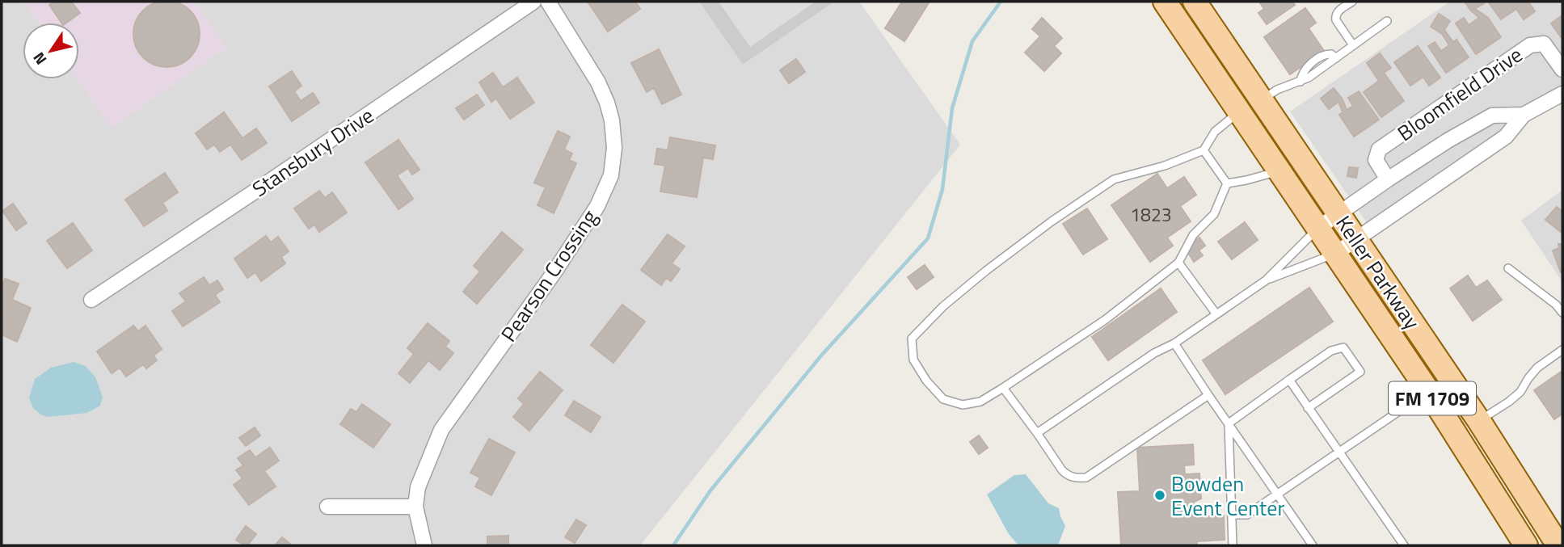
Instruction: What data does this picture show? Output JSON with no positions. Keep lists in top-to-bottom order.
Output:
{
  "streets": {
    "main road": ["Keller Parkway", "FM 1709"],
    "street": ["Bloomfield Drive", "Stansbury Drive", "Pearson Crossing"]
  },
  "crossings": [
    ["Bloomfield Drive", "Keller Parkway"]
  ],
  "places": ["Bowden Event Center"],
  "house_numbers": ["1823"],
  "north": "bottom left"
}
